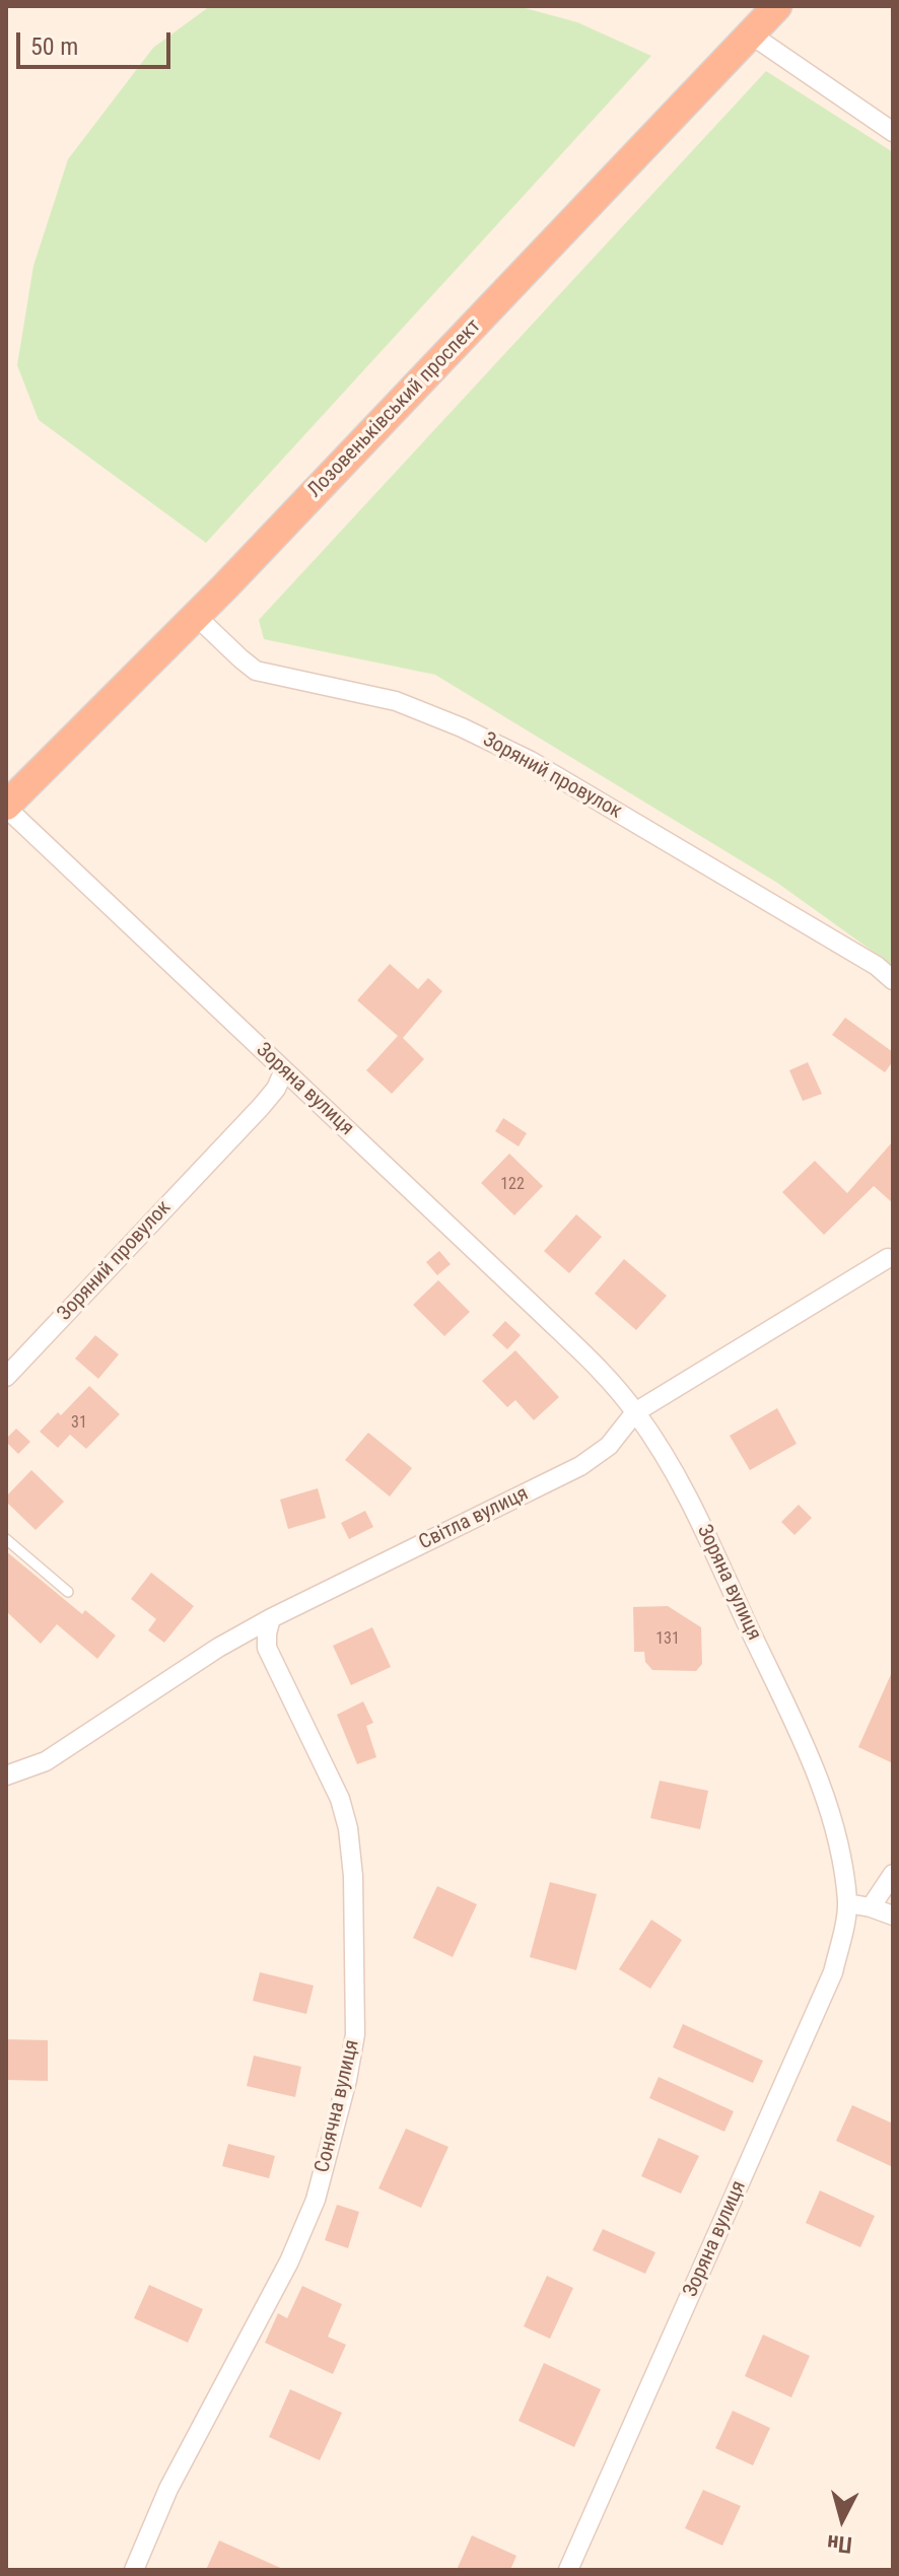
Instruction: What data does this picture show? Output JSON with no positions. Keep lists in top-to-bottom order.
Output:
{
  "streets": {
    "highway": ["Лозовеньківський проспект"],
    "street": [
      "Зоряний провулок",
      "Зоряна вулиця",
      "Світла вулиця",
      "Сонячна вулиця"
    ]
  },
  "crossings": [
    ["Лозовеньківський проспект", "Зоряний провулок"],
    ["Лозовеньківський проспект", "Зоряна вулиця"],
    ["Зоряний провулок", "Зоряна вулиця"],
    ["Зоряна вулиця", "Світла вулиця"],
    ["Світла вулиця", "Сонячна вулиця"]
  ],
  "house_numbers": ["122", "31", "131"],
  "scale_bar": "50 m",
  "north": "bottom"
}
